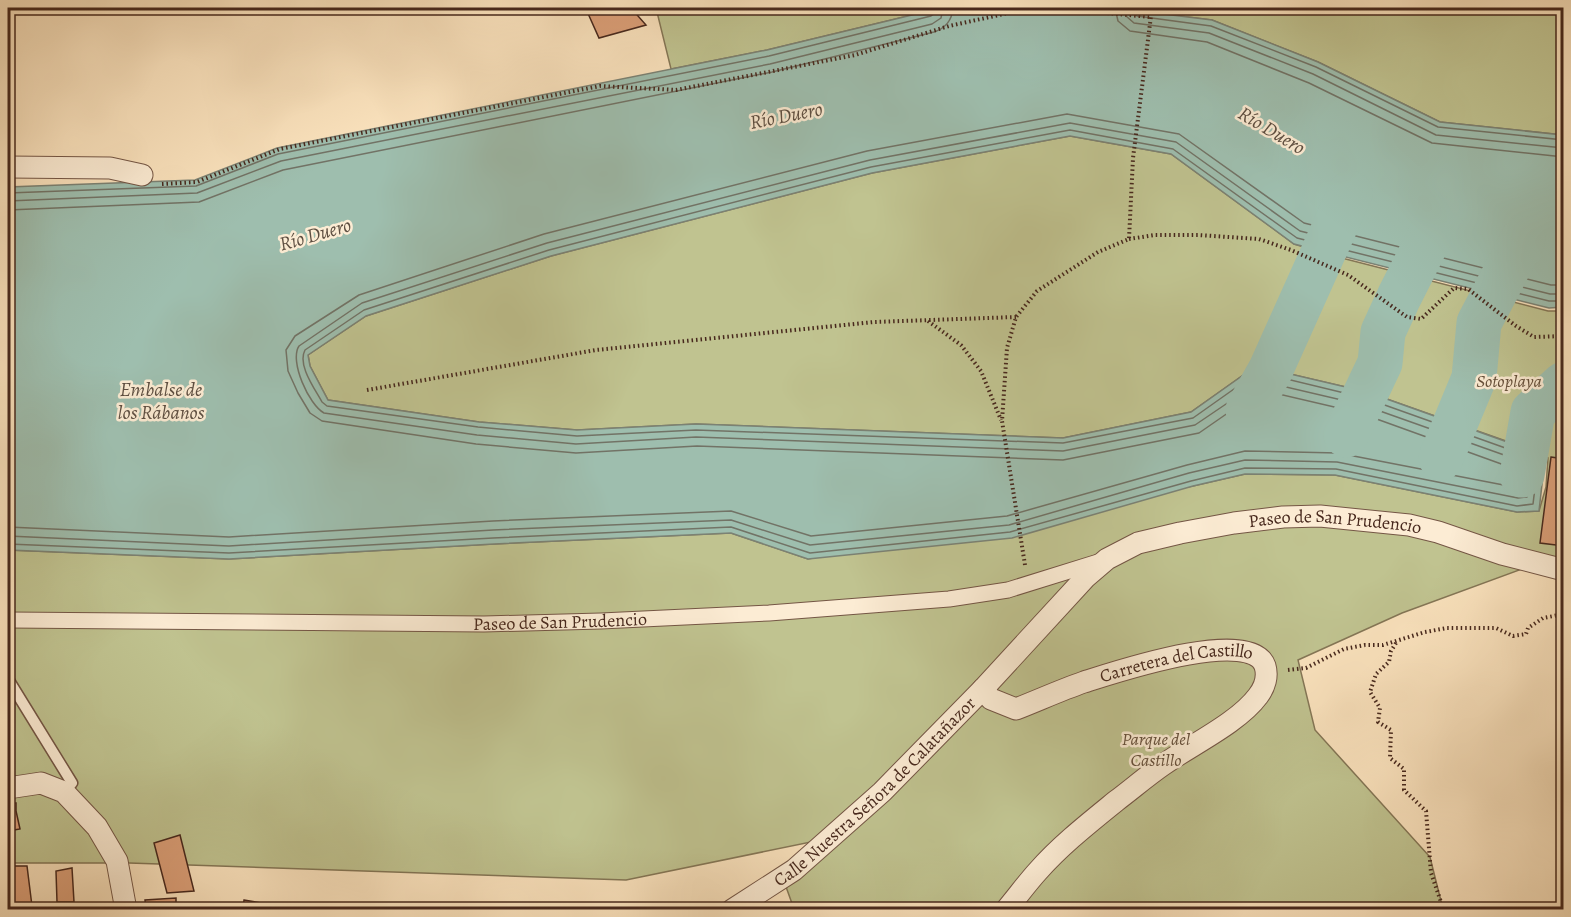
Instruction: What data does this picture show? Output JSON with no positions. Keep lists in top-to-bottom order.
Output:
{
  "streets": {
    "street": ["Paseo de San Prudencio", "Carretera del Castillo", "Calle Nuestra Señora de Calatañazor"]
  },
  "crossings": [
    ["Paseo de San Prudencio", "Carretera del Castillo"],
    ["Paseo de San Prudencio", "Calle Nuestra Señora de Calatañazor"],
    ["Carretera del Castillo", "Calle Nuestra Señora de Calatañazor"]
  ],
  "water": ["Río Duero", "Embalse de los Rábanos"],
  "parks": ["Sotoplaya", "Parque del Castillo"]
}
